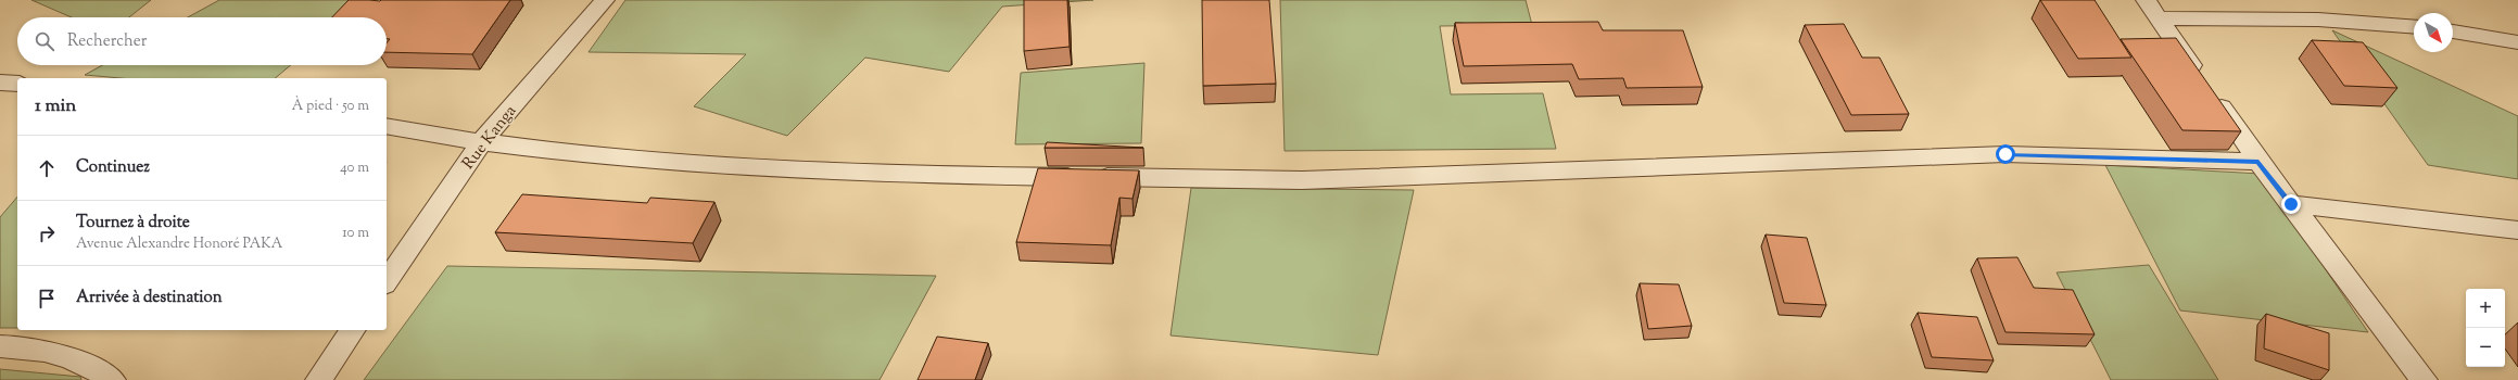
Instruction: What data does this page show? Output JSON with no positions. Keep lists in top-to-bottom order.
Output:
{
  "streets": {
    "street": ["Rue Kanga"]
  },
  "north": "bottom right",
  "page": {
    "search": "Rechercher",
    "heading": ["1 min", "À pied · 50 m"],
    "list": [
      ["Continuez", "40 m"],
      ["Tournez à droite", "Avenue Alexandre Honoré PAKA", "10 m"],
      "Arrivée à destination"
    ],
    "map_buttons": ["+", "−"]
  }
}
